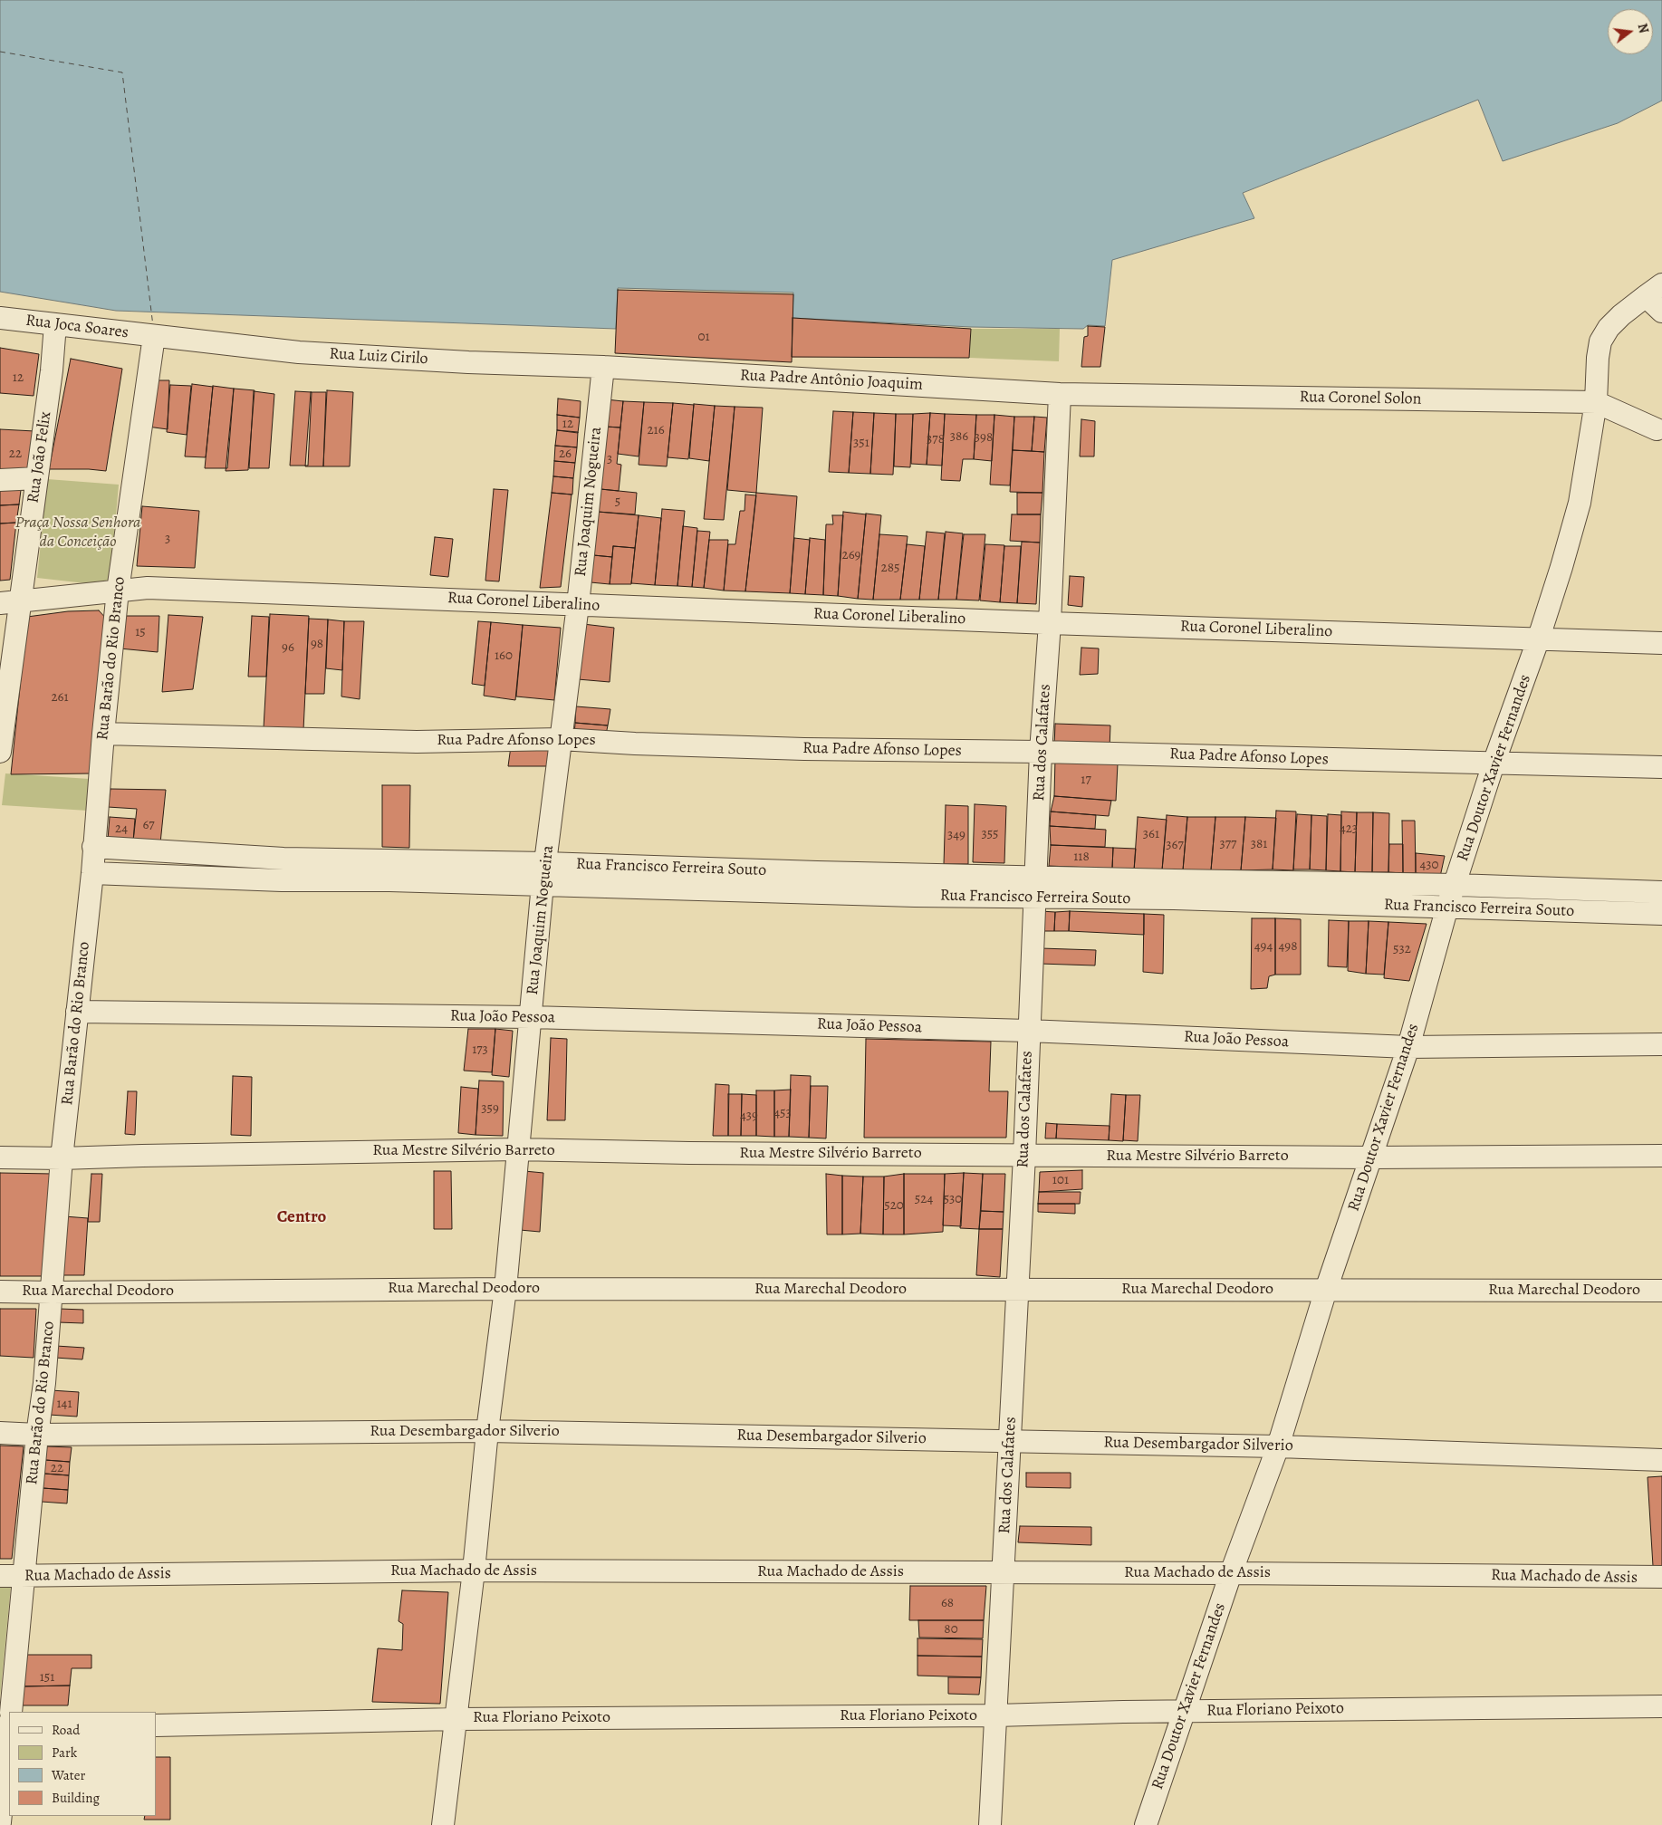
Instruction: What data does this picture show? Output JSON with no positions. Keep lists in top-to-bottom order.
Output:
{
  "streets": {
    "street": [
      "Rua Joca Soares",
      "Rua Luiz Cirilo",
      "Rua Padre Antônio Joaquim",
      "Rua Coronel Solon",
      "Rua João Felix",
      "Rua Joaquim Nogueira",
      "Rua Coronel Liberalino",
      "Rua Barão do Rio Branco",
      "Rua Padre Afonso Lopes",
      "Rua dos Calafates",
      "Rua Doutor Xavier Fernandes",
      "Rua Francisco Ferreira Souto",
      "Rua João Pessoa",
      "Rua Mestre Silvério Barreto",
      "Rua Marechal Deodoro",
      "Rua Desembargador Silverio",
      "Rua Machado de Assis",
      "Rua Floriano Peixoto"
    ]
  },
  "crossings": [
    ["Rua Joca Soares", "Rua Luiz Cirilo"],
    ["Rua Joca Soares", "Rua João Felix"],
    ["Rua Joca Soares", "Rua Barão do Rio Branco"],
    ["Rua Luiz Cirilo", "Rua Padre Antônio Joaquim"],
    ["Rua Luiz Cirilo", "Rua Joaquim Nogueira"],
    ["Rua Luiz Cirilo", "Rua Barão do Rio Branco"],
    ["Rua Padre Antônio Joaquim", "Rua Coronel Solon"],
    ["Rua Padre Antônio Joaquim", "Rua Joaquim Nogueira"],
    ["Rua Padre Antônio Joaquim", "Rua dos Calafates"],
    ["Rua Coronel Solon", "Rua dos Calafates"],
    ["Rua Coronel Solon", "Rua Doutor Xavier Fernandes"],
    ["Rua João Felix", "Rua Coronel Liberalino"],
    ["Rua Joaquim Nogueira", "Rua Coronel Liberalino"],
    ["Rua Joaquim Nogueira", "Rua Padre Afonso Lopes"],
    ["Rua Joaquim Nogueira", "Rua Francisco Ferreira Souto"],
    ["Rua Joaquim Nogueira", "Rua João Pessoa"],
    ["Rua Joaquim Nogueira", "Rua Mestre Silvério Barreto"],
    ["Rua Joaquim Nogueira", "Rua Marechal Deodoro"],
    ["Rua Joaquim Nogueira", "Rua Desembargador Silverio"],
    ["Rua Joaquim Nogueira", "Rua Machado de Assis"],
    ["Rua Joaquim Nogueira", "Rua Floriano Peixoto"],
    ["Rua Coronel Liberalino", "Rua Barão do Rio Branco"],
    ["Rua Coronel Liberalino", "Rua dos Calafates"],
    ["Rua Coronel Liberalino", "Rua Doutor Xavier Fernandes"],
    ["Rua Barão do Rio Branco", "Rua Padre Afonso Lopes"],
    ["Rua Barão do Rio Branco", "Rua Francisco Ferreira Souto"],
    ["Rua Barão do Rio Branco", "Rua João Pessoa"],
    ["Rua Barão do Rio Branco", "Rua Mestre Silvério Barreto"],
    ["Rua Barão do Rio Branco", "Rua Marechal Deodoro"],
    ["Rua Barão do Rio Branco", "Rua Desembargador Silverio"],
    ["Rua Barão do Rio Branco", "Rua Machado de Assis"],
    ["Rua Padre Afonso Lopes", "Rua dos Calafates"],
    ["Rua Padre Afonso Lopes", "Rua Doutor Xavier Fernandes"],
    ["Rua dos Calafates", "Rua Francisco Ferreira Souto"],
    ["Rua dos Calafates", "Rua João Pessoa"],
    ["Rua dos Calafates", "Rua Mestre Silvério Barreto"],
    ["Rua dos Calafates", "Rua Marechal Deodoro"],
    ["Rua dos Calafates", "Rua Desembargador Silverio"],
    ["Rua dos Calafates", "Rua Machado de Assis"],
    ["Rua dos Calafates", "Rua Floriano Peixoto"],
    ["Rua Doutor Xavier Fernandes", "Rua Francisco Ferreira Souto"],
    ["Rua Doutor Xavier Fernandes", "Rua João Pessoa"],
    ["Rua Doutor Xavier Fernandes", "Rua Mestre Silvério Barreto"],
    ["Rua Doutor Xavier Fernandes", "Rua Marechal Deodoro"],
    ["Rua Doutor Xavier Fernandes", "Rua Desembargador Silverio"],
    ["Rua Doutor Xavier Fernandes", "Rua Machado de Assis"],
    ["Rua Doutor Xavier Fernandes", "Rua Floriano Peixoto"]
  ],
  "districts": ["Centro"],
  "parks": ["Praça Nossa Senhora da Conceição"],
  "house_numbers": [
    "01",
    "12",
    "12",
    "216",
    "386",
    "398",
    "378",
    "351",
    "22",
    "26",
    "3",
    "5",
    "3",
    "269",
    "285",
    "15",
    "98",
    "96",
    "160",
    "261",
    "17",
    "67",
    "24",
    "423",
    "355",
    "361",
    "349",
    "377",
    "381",
    "367",
    "118",
    "430",
    "494",
    "498",
    "532",
    "173",
    "359",
    "453",
    "439",
    "101",
    "524",
    "530",
    "520",
    "141",
    "22",
    "68",
    "80",
    "151"
  ],
  "legend": [
    "Road",
    "Park",
    "Water",
    "Building"
  ],
  "north": "right"
}
